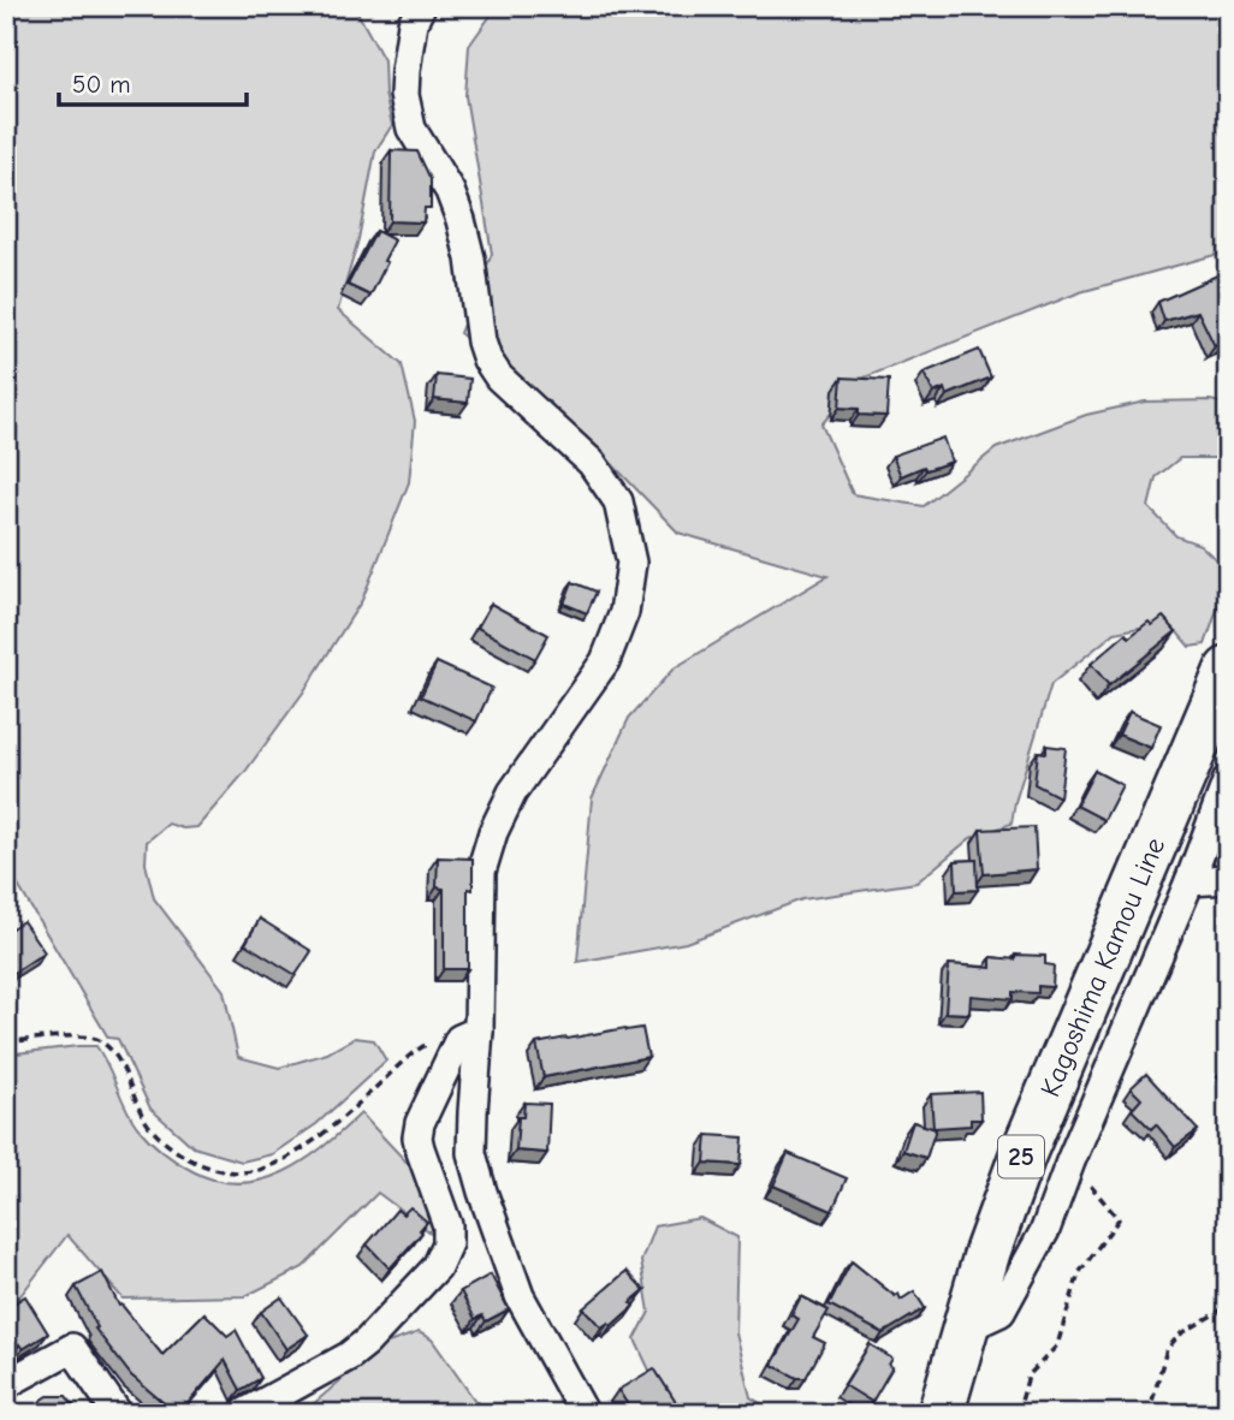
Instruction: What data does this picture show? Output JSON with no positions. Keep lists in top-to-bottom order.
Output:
{
  "streets": {
    "main road": ["Kagoshima Kamou Line", "25"]
  },
  "scale_bar": "50 m"
}
